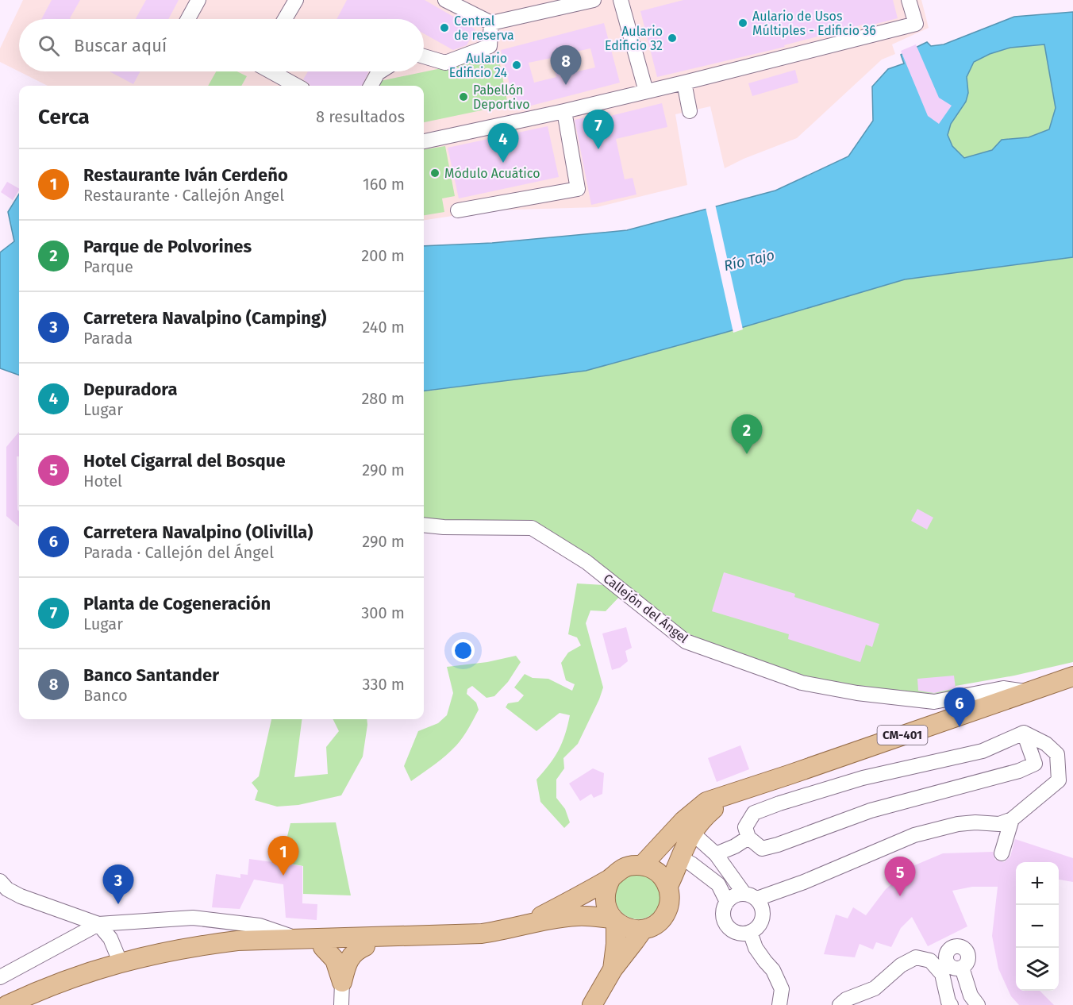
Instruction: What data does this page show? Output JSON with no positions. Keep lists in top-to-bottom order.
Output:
{
  "streets": {
    "main road": ["CM-401"],
    "street": ["Callejón del Ángel"]
  },
  "crossings": [
    ["Callejón del Ángel", "CM-401"]
  ],
  "water": ["Río Tajo"],
  "places": [
    "Aulario de Usos Múltiples - Edificio 36",
    "Central de reserva",
    "Aulario Edificio 32",
    "Aulario Edificio 24",
    "Pabellón Deportivo",
    "Módulo Acuático"
  ],
  "page": {
    "search": "Buscar aquí",
    "pins": [
      "8",
      "7",
      "4",
      "2",
      "6",
      "1",
      "5",
      "3"
    ],
    "heading": ["Cerca", "8 resultados"],
    "list": [
      {
        "mark": "1",
        "name": "Restaurante Iván Cerdeño",
        "note": "Restaurante · Callejón Angel",
        "value": "160 m"
      },
      {
        "mark": "2",
        "name": "Parque de Polvorines",
        "note": "Parque",
        "value": "200 m"
      },
      {
        "mark": "3",
        "name": "Carretera Navalpino (Camping)",
        "note": "Parada",
        "value": "240 m"
      },
      {
        "mark": "4",
        "name": "Depuradora",
        "note": "Lugar",
        "value": "280 m"
      },
      {
        "mark": "5",
        "name": "Hotel Cigarral del Bosque",
        "note": "Hotel",
        "value": "290 m"
      },
      {
        "mark": "6",
        "name": "Carretera Navalpino (Olivilla)",
        "note": "Parada · Callejón del Ángel",
        "value": "290 m"
      },
      {
        "mark": "7",
        "name": "Planta de Cogeneración",
        "note": "Lugar",
        "value": "300 m"
      },
      {
        "mark": "8",
        "name": "Banco Santander",
        "note": "Banco",
        "value": "330 m"
      }
    ],
    "map_buttons": ["+", "−"]
  }
}
